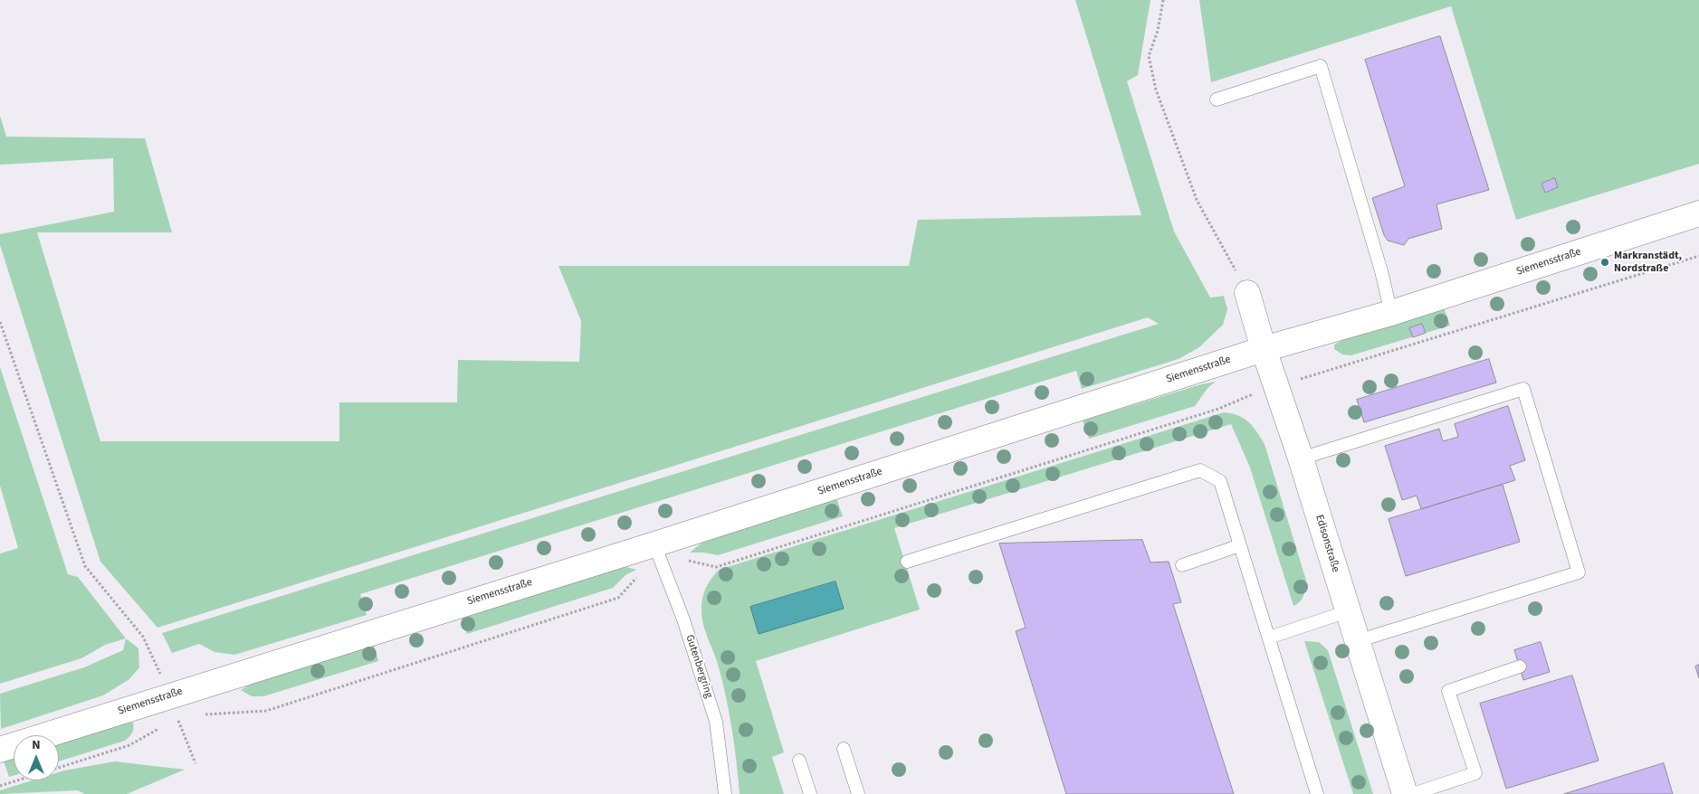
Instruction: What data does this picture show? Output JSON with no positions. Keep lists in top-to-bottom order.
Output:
{
  "streets": {
    "street": ["Siemensstraße", "Edisonstraße"],
    "lane": ["Gutenbergring"]
  },
  "crossings": [
    ["Siemensstraße", "Edisonstraße"],
    ["Siemensstraße", "Gutenbergring"]
  ],
  "places": ["Markranstädt, Nordstraße"],
  "north": "top"
}
